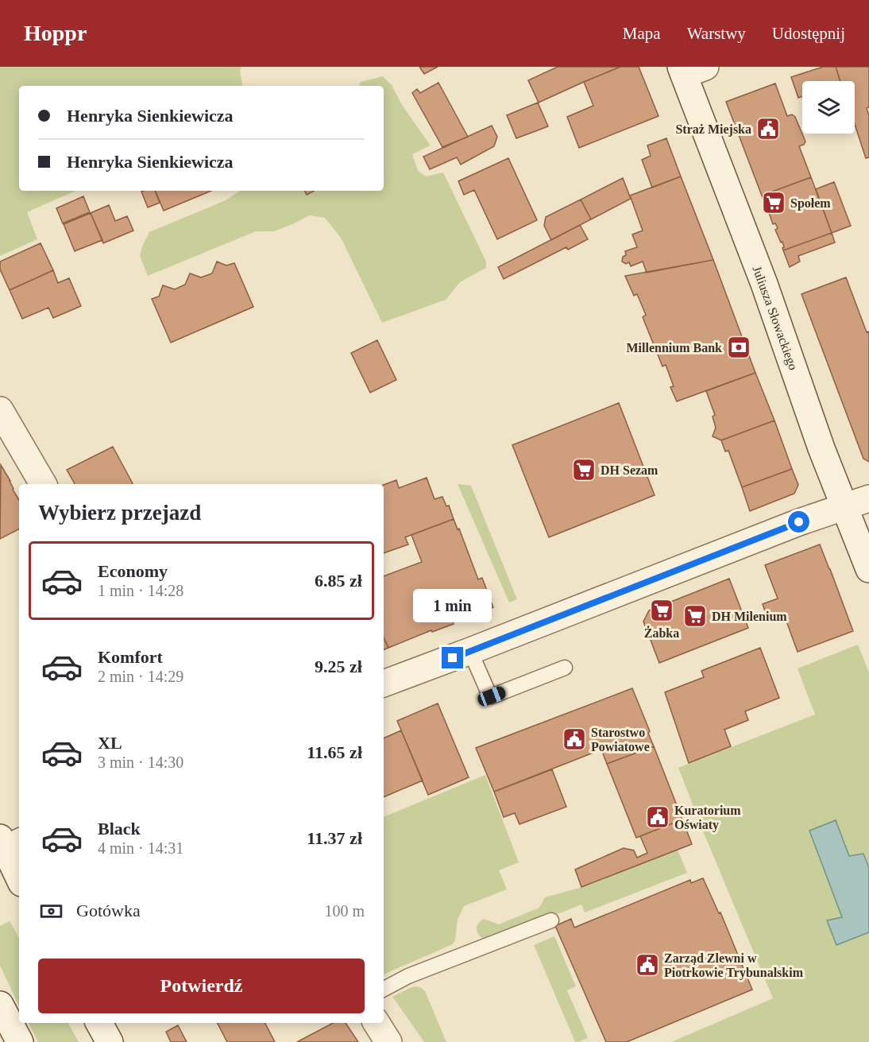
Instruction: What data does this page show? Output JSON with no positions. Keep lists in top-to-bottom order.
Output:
{
  "streets": {
    "street": ["Juliusza Słowackiego"]
  },
  "places": {
    "public building": [
      "Straż Miejska",
      "Starostwo Powiatowe",
      "Kuratorium Oświaty",
      "Zarząd Zlewni w Piotrkowie Trybunalskim"
    ],
    "supermarket": [
      "Społem",
      "DH Sezam",
      "Żabka",
      "DH Milenium"
    ],
    "bank": ["Millennium Bank"]
  },
  "page": {
    "header": "Hoppr",
    "nav": ["Mapa", "Warstwy", "Udostępnij"],
    "banner": ["Henryka Sienkiewicza", "Henryka Sienkiewicza"],
    "heading": "Wybierz przejazd",
    "list": [
      {
        "name": "Economy",
        "note": "1 min · 14:28",
        "value": "6.85 zł"
      },
      {
        "name": "Komfort",
        "note": "2 min · 14:29",
        "value": "9.25 zł"
      },
      {
        "name": "XL",
        "note": "3 min · 14:30",
        "value": "11.65 zł"
      },
      {
        "name": "Black",
        "note": "4 min · 14:31",
        "value": "11.37 zł"
      }
    ],
    "bubble": "1 min",
    "pay": ["Gotówka", "100 m"],
    "buttons": "Potwierdź"
  }
}
